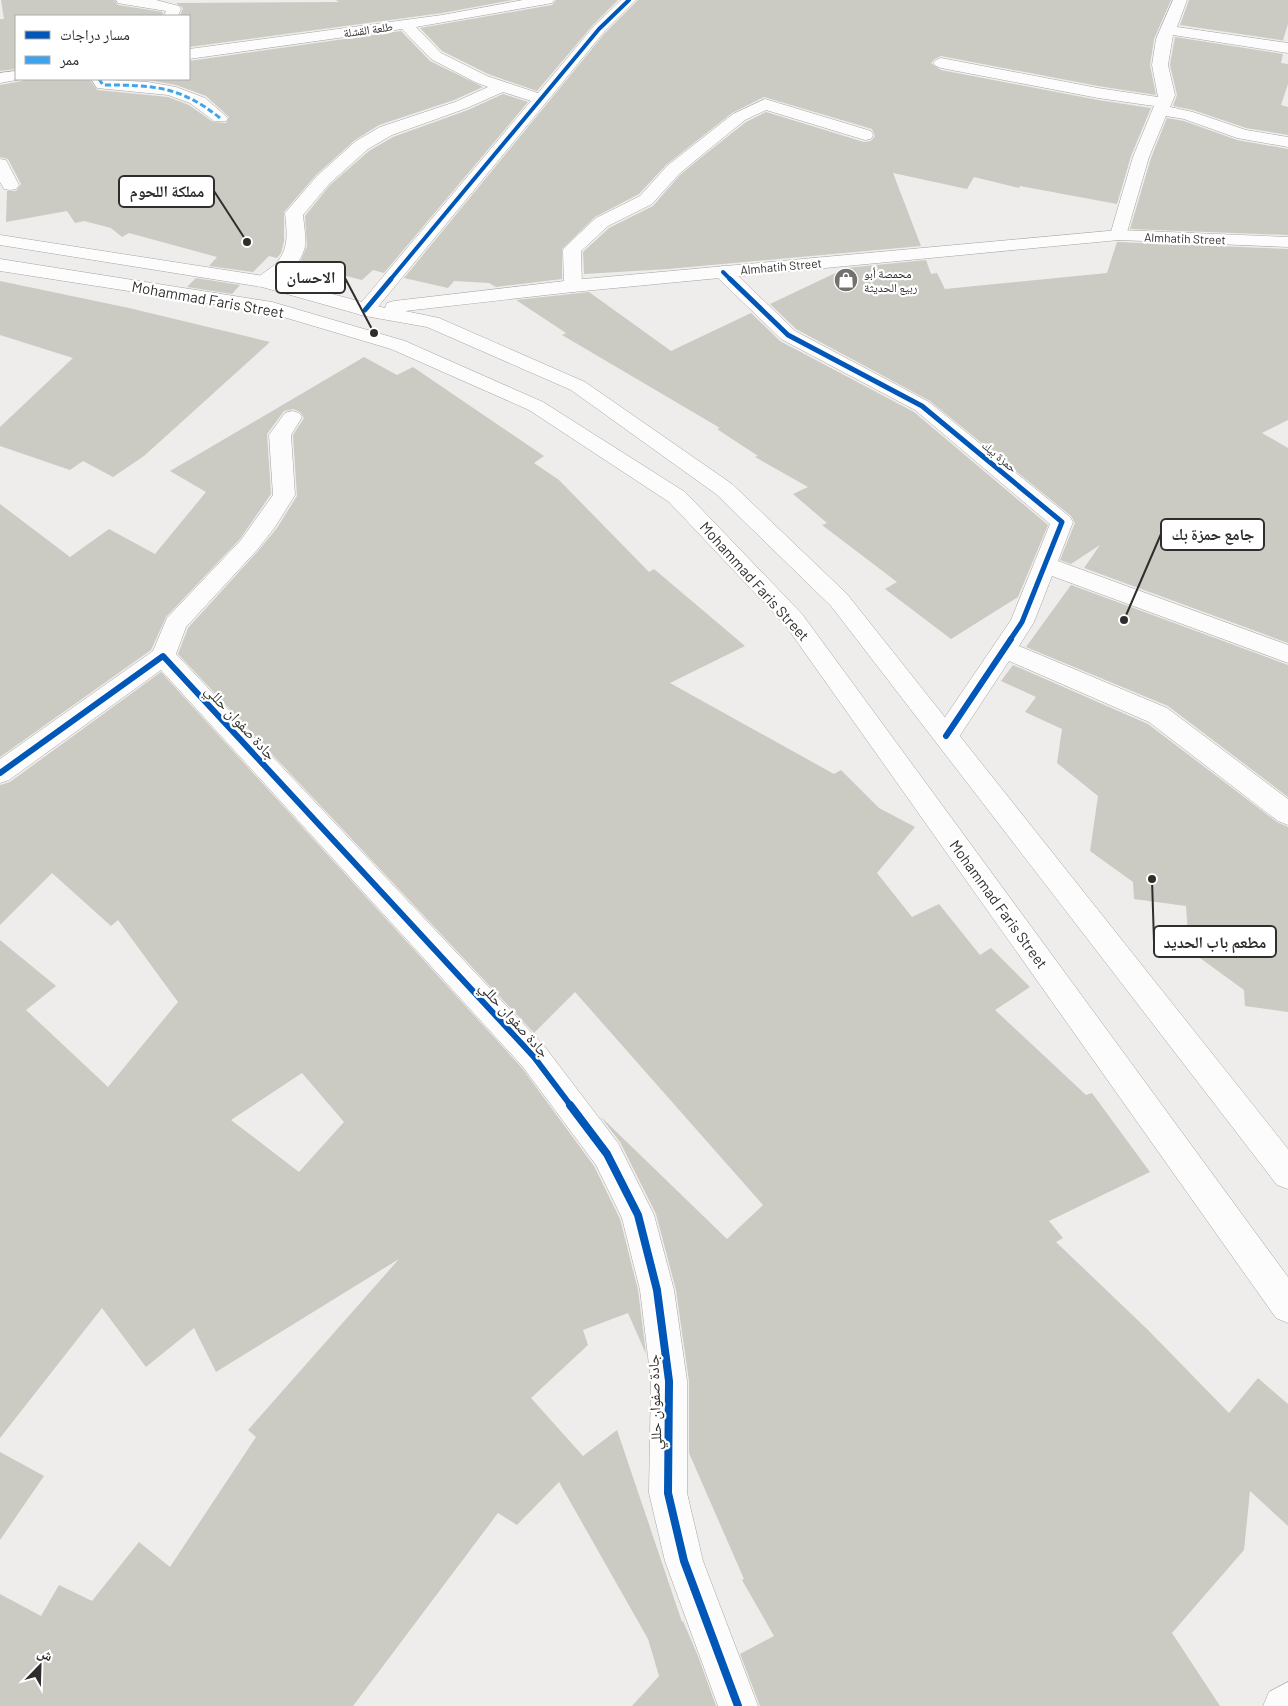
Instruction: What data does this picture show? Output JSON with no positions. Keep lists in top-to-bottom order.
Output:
{
  "streets": {
    "street": [
      "طلعة القشلة",
      "Almhatih Street",
      "Mohammad Faris Street",
      "حمزة بيك",
      "جادة صفوان حللي"
    ]
  },
  "crossings": [
    ["Almhatih Street", "Mohammad Faris Street"],
    ["Almhatih Street", "حمزة بيك"],
    ["Mohammad Faris Street", "حمزة بيك"]
  ],
  "places": {
    "other": [
      "مملكة اللحوم",
      "الاحسان",
      "جامع حمزة بك",
      "مطعم باب الحديد"
    ],
    "shop": ["محمصة أبو ربيع الحديثة"]
  },
  "legend": ["مسار دراجات", "ممر"],
  "north": "top right"
}
